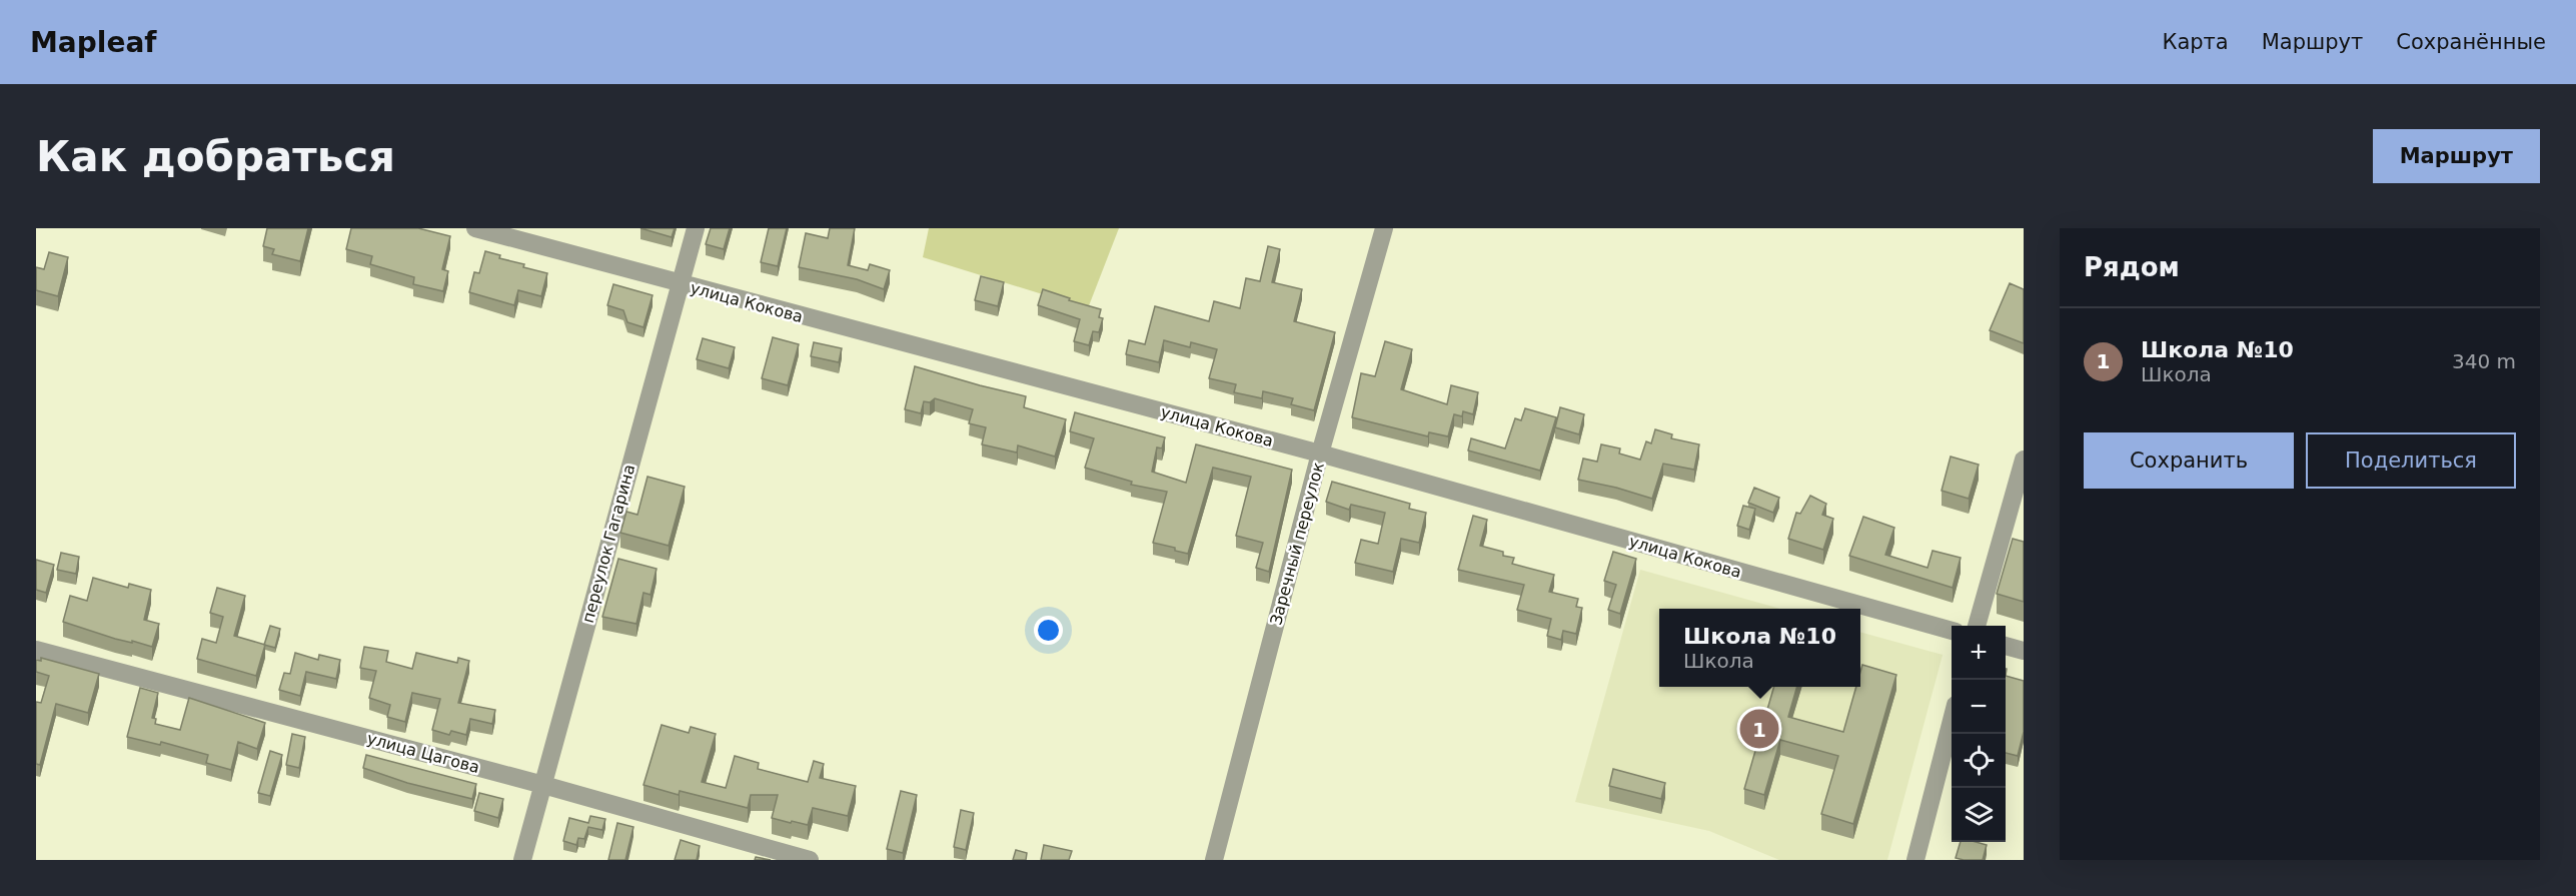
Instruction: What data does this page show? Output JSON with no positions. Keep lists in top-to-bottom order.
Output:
{
  "streets": {
    "street": [
      "улица Кокова",
      "переулок Гагарина",
      "Заречный переулок",
      "улица Цагова"
    ]
  },
  "crossings": [
    ["улица Кокова", "переулок Гагарина"],
    ["улица Кокова", "Заречный переулок"],
    ["переулок Гагарина", "улица Цагова"]
  ],
  "page": {
    "header": "Mapleaf",
    "nav": ["Карта", "Маршрут", "Сохранённые"],
    "buttons": [
      "Маршрут",
      ["Сохранить", "Поделиться"]
    ],
    "title": "Как добраться",
    "heading": "Рядом",
    "list": [
      {
        "mark": "1",
        "name": "Школа №10",
        "note": "Школа",
        "value": "340 m"
      }
    ],
    "popup": ["Школа №10", "Школа"],
    "map_buttons": ["+", "−"],
    "pins": "1"
  }
}
